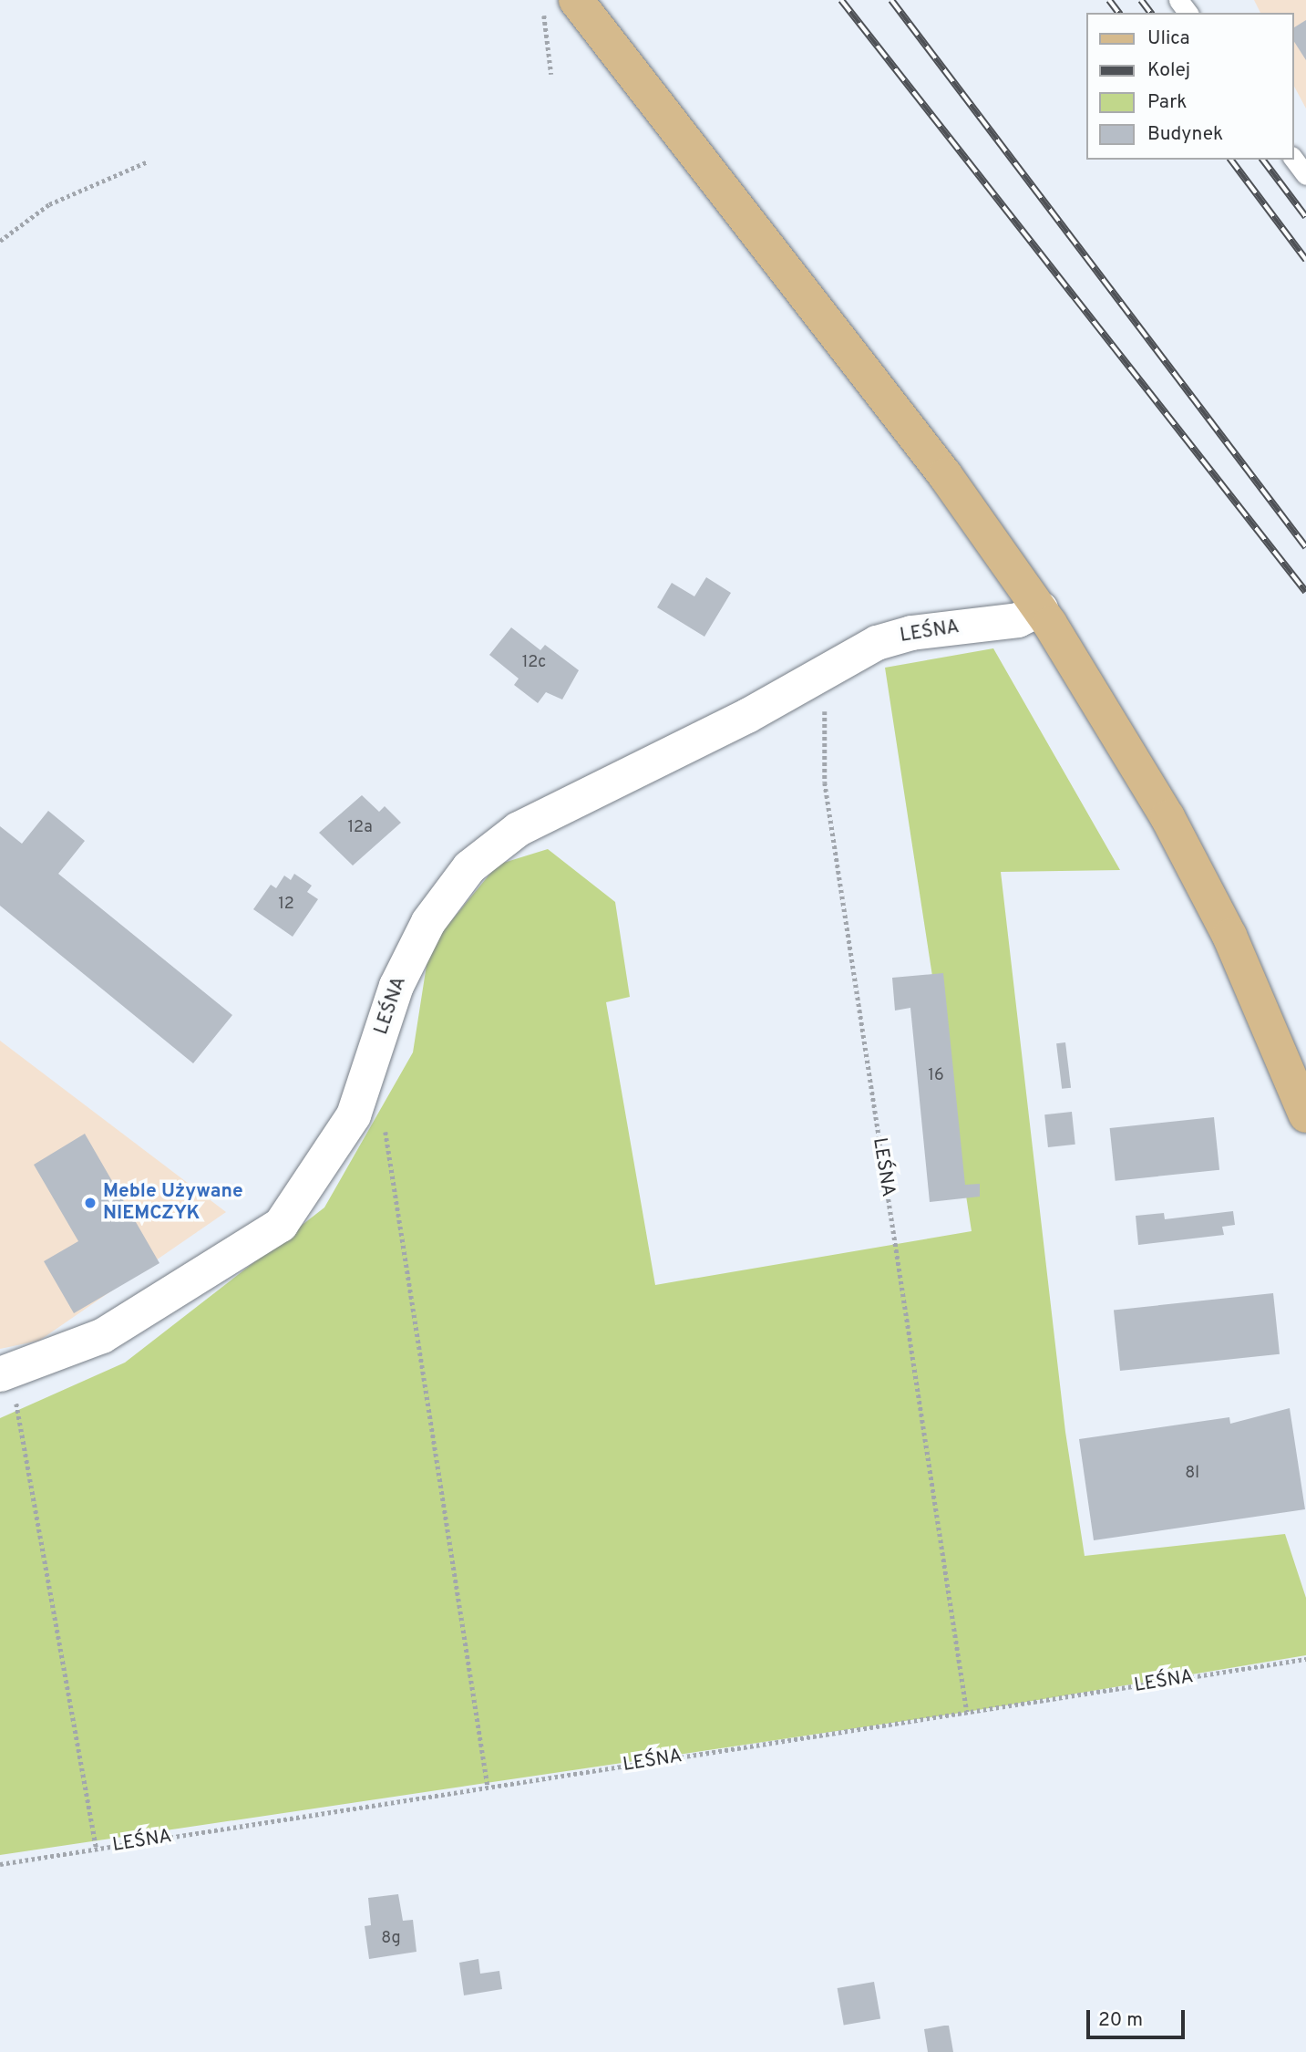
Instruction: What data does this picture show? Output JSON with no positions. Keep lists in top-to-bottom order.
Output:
{
  "streets": {
    "street": ["LEŚNA"]
  },
  "places": ["Meble Używane NIEMCZYK"],
  "house_numbers": [
    "12c",
    "12a",
    "12",
    "16",
    "8l",
    "8g"
  ],
  "legend": [
    "Ulica",
    "Kolej",
    "Park",
    "Budynek"
  ],
  "scale_bar": "20 m"
}
